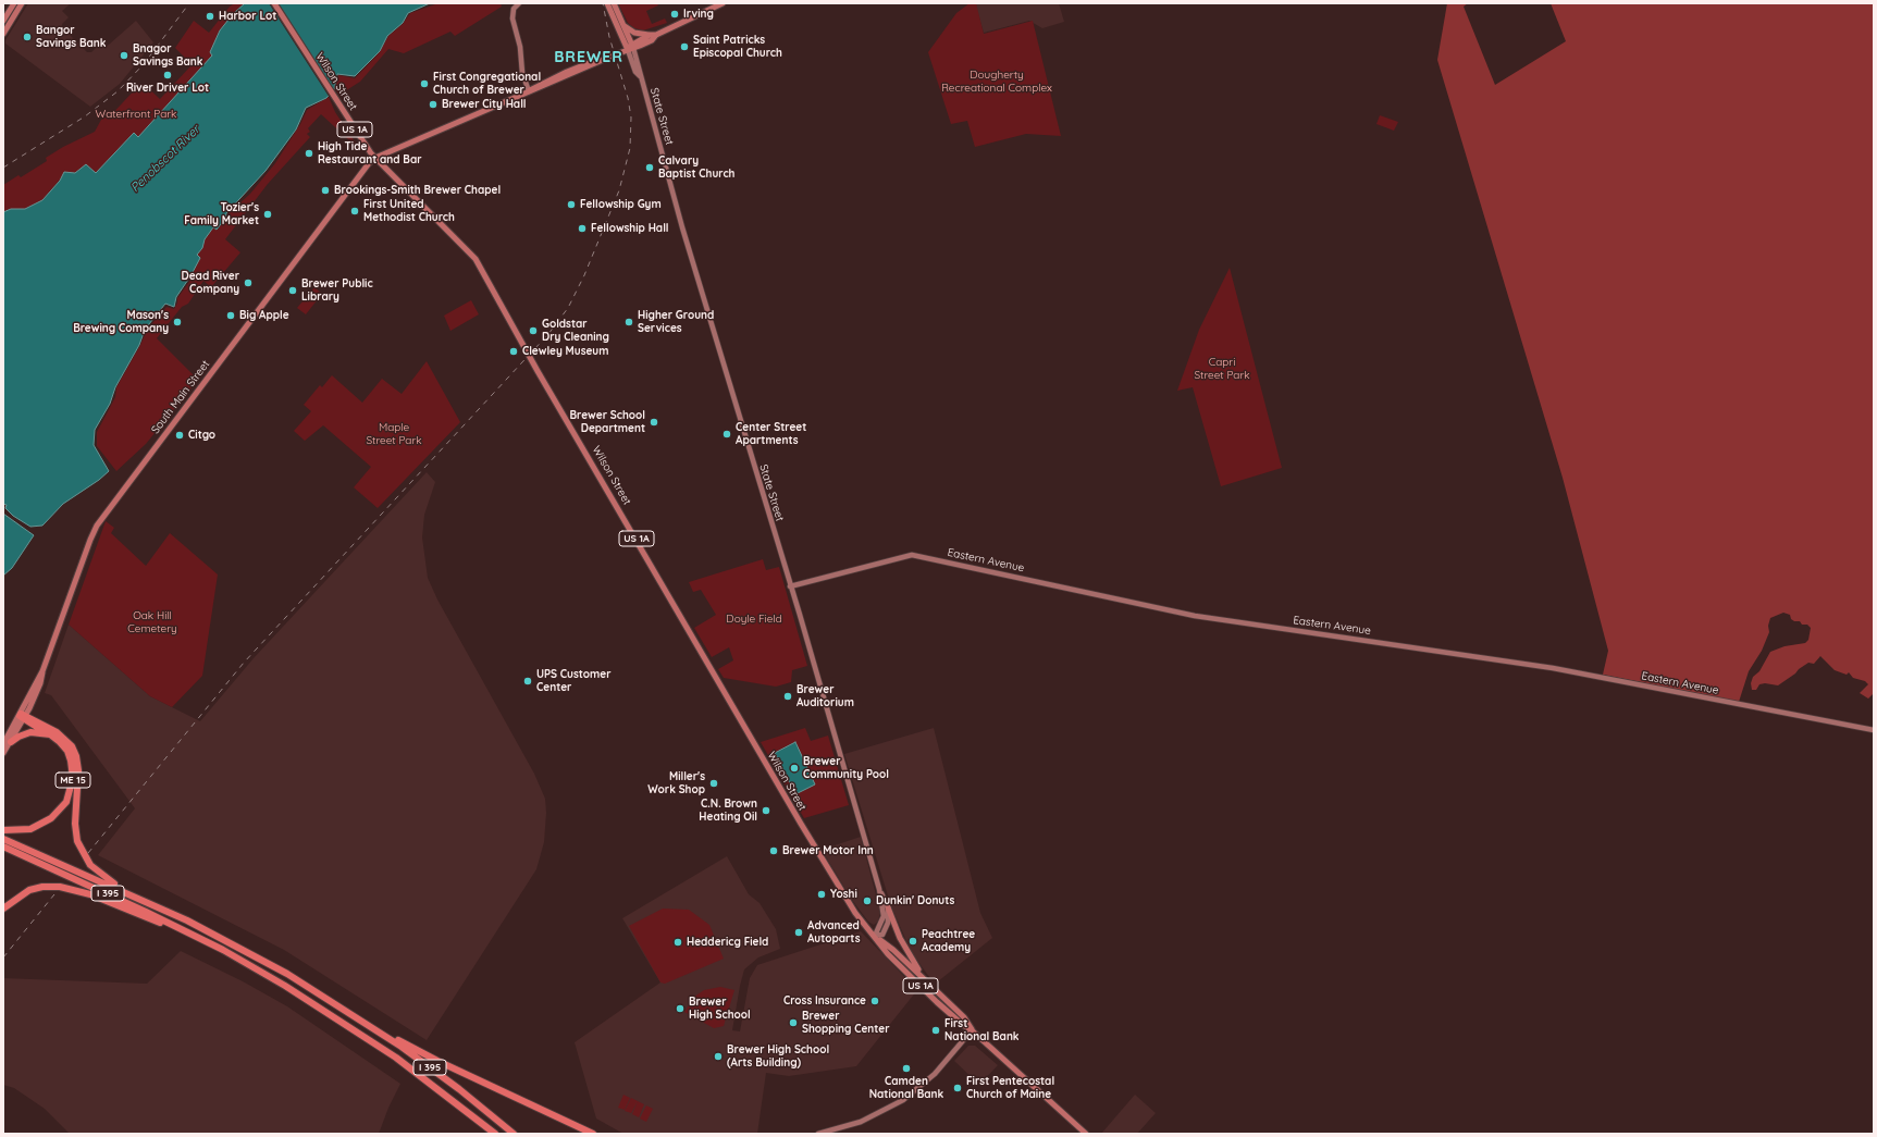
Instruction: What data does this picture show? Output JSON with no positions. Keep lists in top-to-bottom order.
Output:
{
  "streets": {
    "highway": ["ME 15", "I 395"],
    "main road": [
      "Wilson Street",
      "State Street",
      "US 1A",
      "South Main Street"
    ],
    "street": ["Eastern Avenue"]
  },
  "crossings": [
    ["Wilson Street", "State Street"],
    ["Wilson Street", "South Main Street"],
    ["State Street", "Eastern Avenue"]
  ],
  "districts": ["BREWER"],
  "water": ["Penobscot River"],
  "parks": [
    "Dougherty Recreational Complex",
    "Waterfront Park",
    "Capri Street Park",
    "Maple Street Park",
    "Oak Hill Cemetery",
    "Doyle Field"
  ],
  "places": [
    "Irving",
    "Harbor Lot",
    "Bangor Savings Bank",
    "Saint Patricks Episcopal Church",
    "Bnagor Savings Bank",
    "River Driver Lot",
    "First Congregational Church of Brewer",
    "Brewer City Hall",
    "High Tide Restaurant and Bar",
    "Calvary Baptist Church",
    "Brookings-Smith Brewer Chapel",
    "Fellowship Gym",
    "First United Methodist Church",
    "Tozier's Family Market",
    "Fellowship Hall",
    "Dead River Company",
    "Brewer Public Library",
    "Big Apple",
    "Mason's Brewing Company",
    "Higher Ground Services",
    "Goldstar Dry Cleaning",
    "Clewley Museum",
    "Brewer School Department",
    "Center Street Apartments",
    "Citgo",
    "UPS Customer Center",
    "Brewer Auditorium",
    "Brewer Community Pool",
    "Miller's Work Shop",
    "C.N. Brown Heating Oil",
    "Brewer Motor Inn",
    "Yoshi",
    "Dunkin' Donuts",
    "Advanced Autoparts",
    "Peachtree Academy",
    "Heddericg Field",
    "Cross Insurance",
    "Brewer High School",
    "Brewer Shopping Center",
    "First National Bank",
    "Brewer High School (Arts Building)",
    "Camden National Bank",
    "First Pentecostal Church of Maine"
  ]
}
